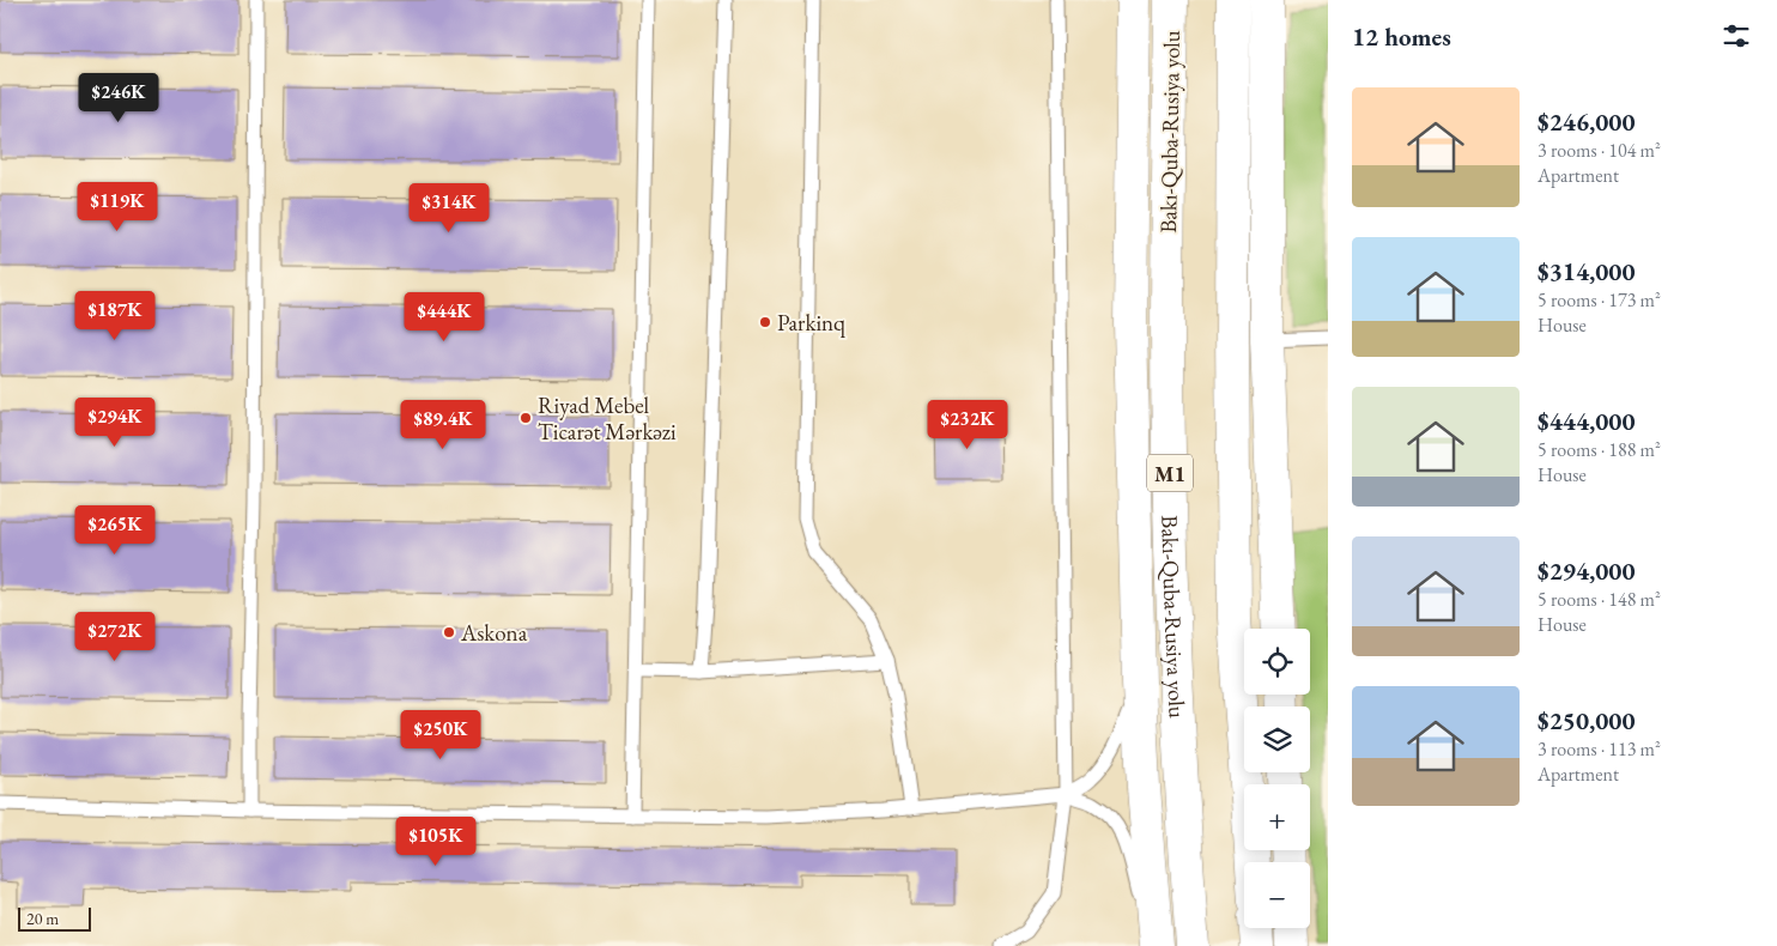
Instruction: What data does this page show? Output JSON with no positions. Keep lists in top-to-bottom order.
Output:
{
  "streets": {
    "highway": ["Bakı-Quba-Rusiya yolu", "M1"]
  },
  "places": ["Parkinq", "Riyad Mebel Ticarət Mərkəzi", "Askona"],
  "scale_bar": "20 m",
  "page": {
    "heading": "12 homes",
    "list": [
      {
        "name": "$246,000",
        "note": "3 rooms · 104 m² · Apartment"
      },
      {
        "name": "$314,000",
        "note": "5 rooms · 173 m² · House"
      },
      {
        "name": "$444,000",
        "note": "5 rooms · 188 m² · House"
      },
      {
        "name": "$294,000",
        "note": "5 rooms · 148 m² · House"
      },
      {
        "name": "$250,000",
        "note": "3 rooms · 113 m² · Apartment"
      }
    ],
    "price": [
      "$246K",
      "$119K",
      "$314K",
      "$187K",
      "$444K",
      "$294K",
      "$89.4K",
      "$232K",
      "$265K",
      "$272K",
      "$250K",
      "$105K"
    ],
    "map_buttons": ["+", "−"],
    "scale": "20 m"
  }
}
